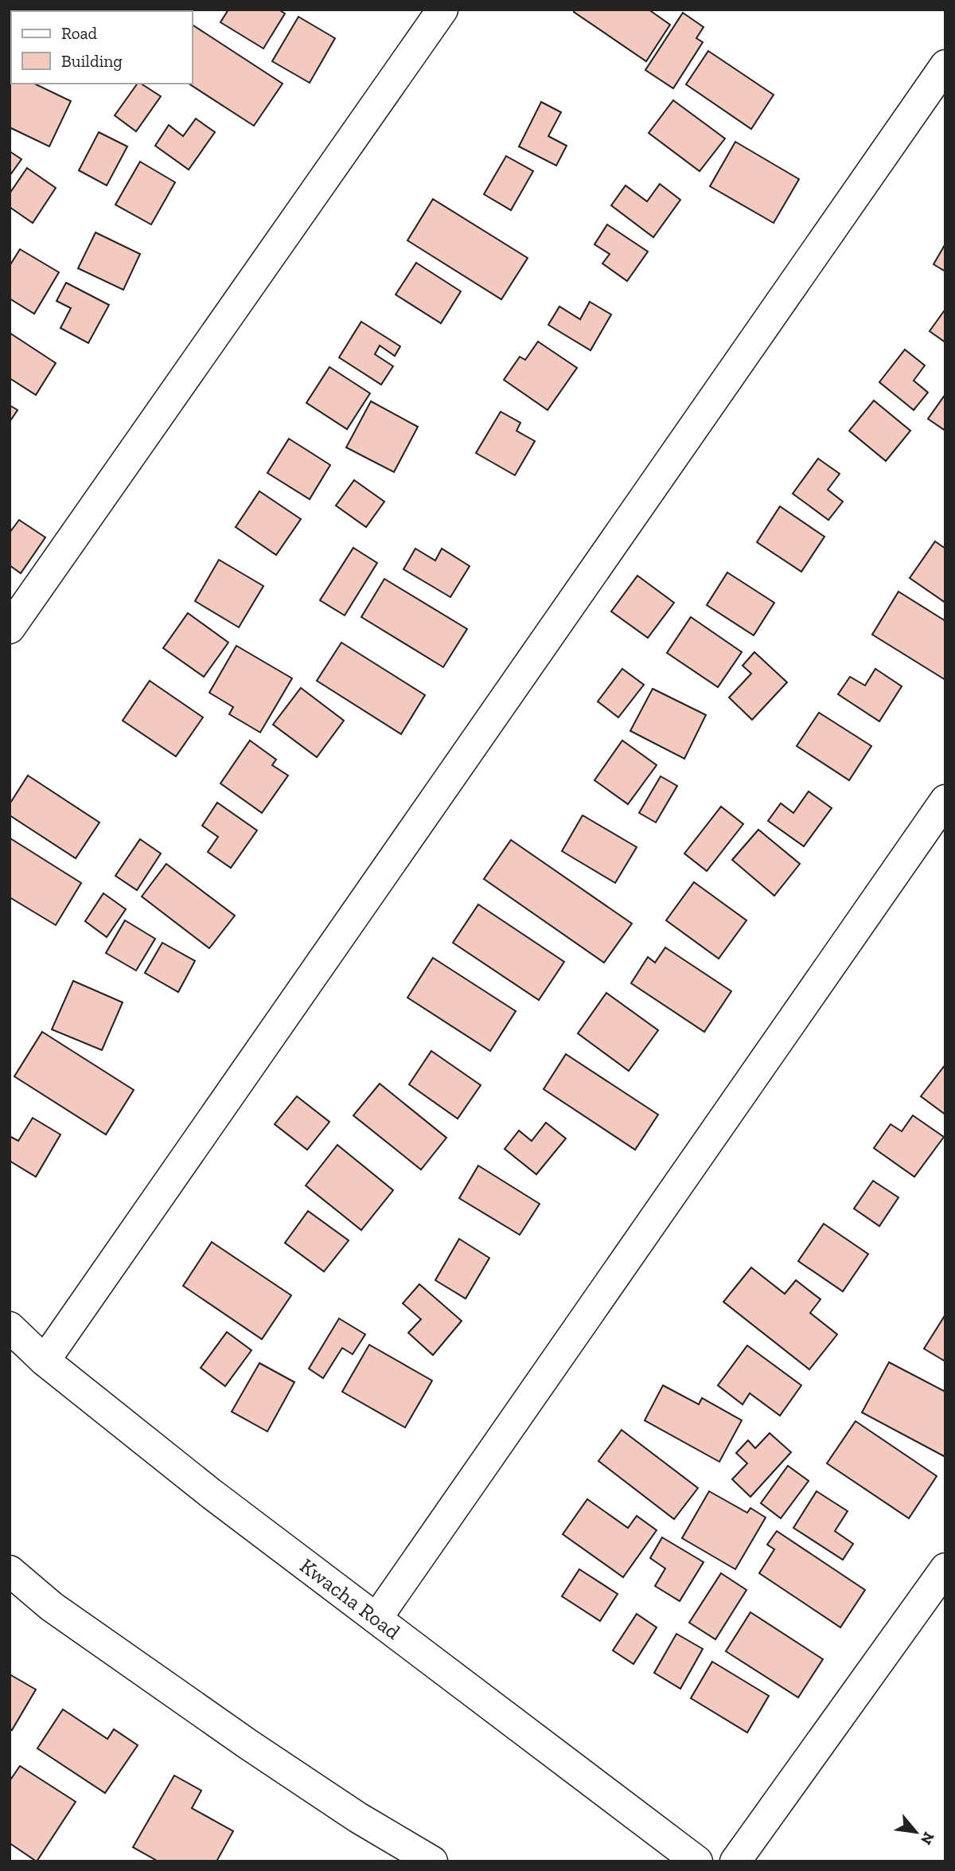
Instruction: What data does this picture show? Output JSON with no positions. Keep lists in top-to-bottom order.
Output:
{
  "streets": {
    "street": ["Kwacha Road"]
  },
  "legend": ["Road", "Building"],
  "north": "bottom right"
}
